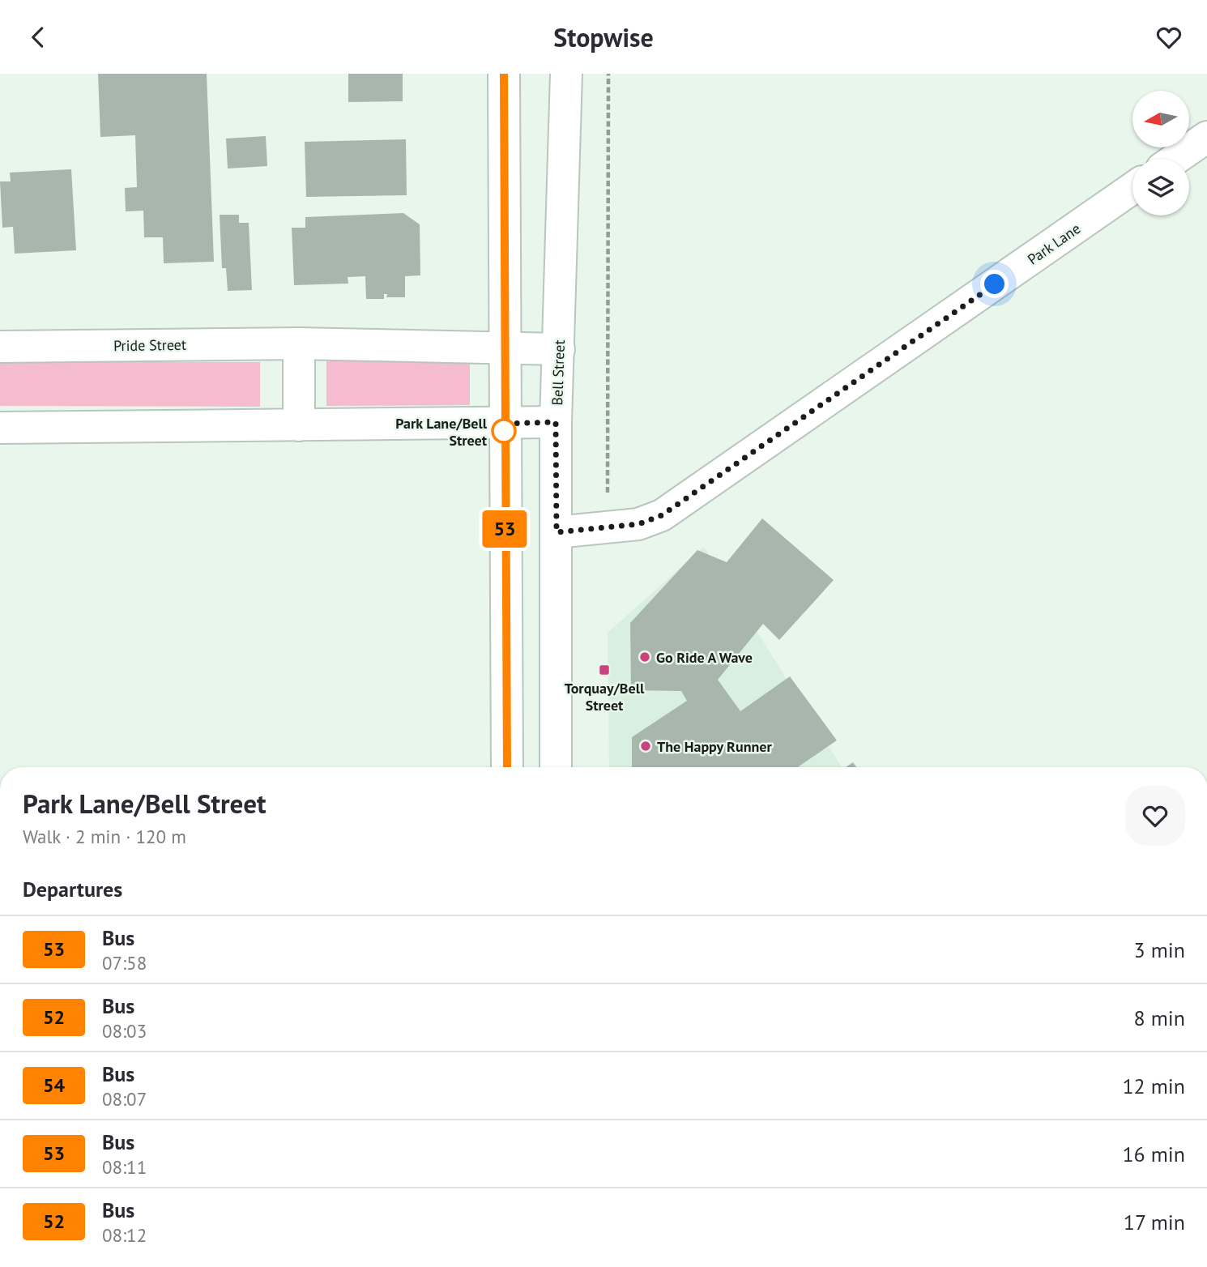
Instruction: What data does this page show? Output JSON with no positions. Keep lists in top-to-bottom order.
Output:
{
  "streets": {
    "street": ["Park Lane", "Pride Street", "Bell Street"]
  },
  "crossings": [
    ["Park Lane", "Bell Street"],
    ["Pride Street", "Bell Street"]
  ],
  "places": {
    "other": ["Park Lane/Bell Street", "Go Ride A Wave", "The Happy Runner"],
    "transit": ["Torquay/Bell Street"]
  },
  "lines": ["bus line 53"],
  "north": "left",
  "page": {
    "header": "Stopwise",
    "on_map": "53",
    "heading": [
      ["Park Lane/Bell Street", "Walk · 2 min · 120 m"],
      "Departures"
    ],
    "list": [
      {
        "mark": "53",
        "name": "Bus",
        "note": "07:58",
        "value": "3 min"
      },
      {
        "mark": "52",
        "name": "Bus",
        "note": "08:03",
        "value": "8 min"
      },
      {
        "mark": "54",
        "name": "Bus",
        "note": "08:07",
        "value": "12 min"
      },
      {
        "mark": "53",
        "name": "Bus",
        "note": "08:11",
        "value": "16 min"
      },
      {
        "mark": "52",
        "name": "Bus",
        "note": "08:12",
        "value": "17 min"
      }
    ]
  }
}
